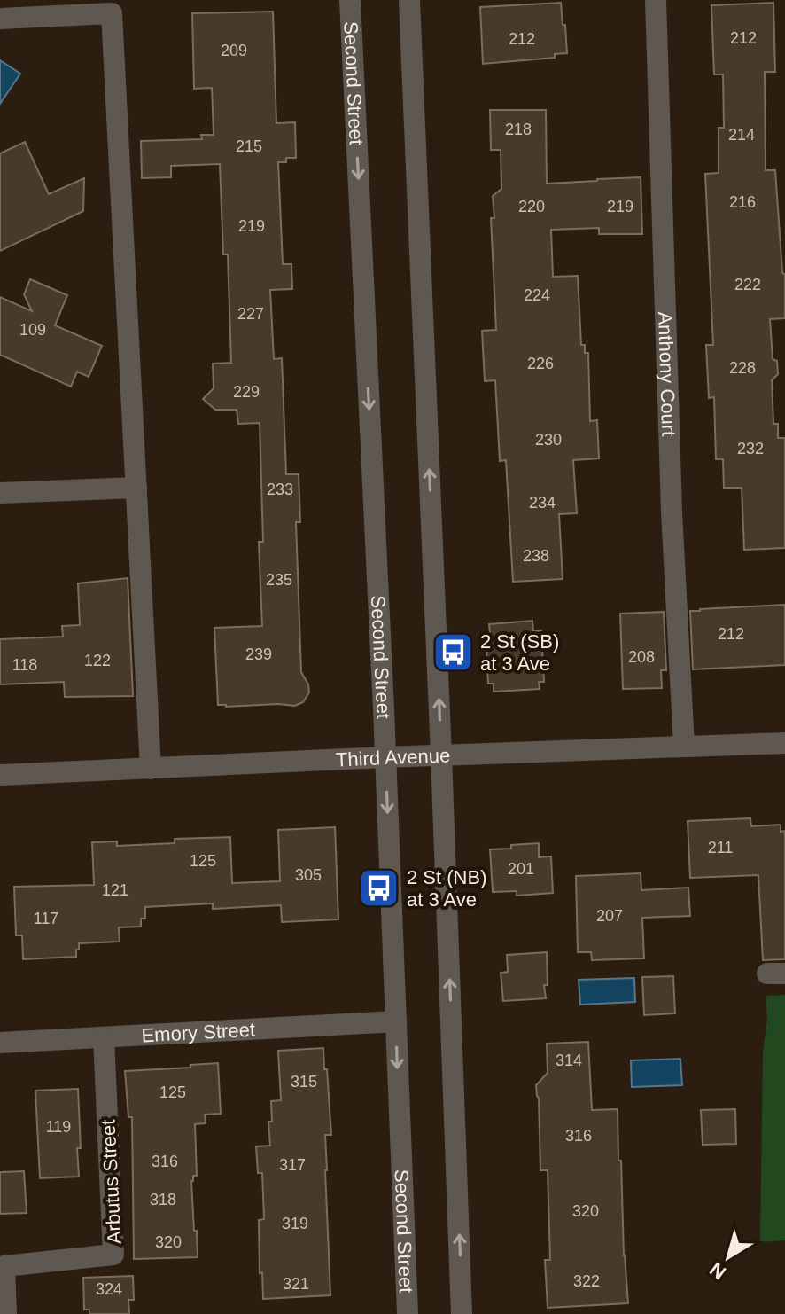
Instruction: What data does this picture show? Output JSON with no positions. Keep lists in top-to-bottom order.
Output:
{
  "streets": {
    "street": [
      "Second Street",
      "Anthony Court",
      "Third Avenue",
      "Emory Street",
      "Arbutus Street"
    ]
  },
  "crossings": [
    ["Second Street", "Third Avenue"],
    ["Second Street", "Emory Street"],
    ["Anthony Court", "Third Avenue"],
    ["Emory Street", "Arbutus Street"]
  ],
  "places": {
    "bus stop": ["2 St (SB) at 3 Ave", "2 St (NB) at 3 Ave"]
  },
  "house_numbers": [
    "212",
    "212",
    "209",
    "218",
    "214",
    "215",
    "216",
    "220",
    "219",
    "219",
    "222",
    "224",
    "227",
    "109",
    "226",
    "228",
    "229",
    "230",
    "232",
    "233",
    "234",
    "238",
    "235",
    "212",
    "239",
    "208",
    "122",
    "118",
    "211",
    "125",
    "201",
    "305",
    "121",
    "207",
    "117",
    "314",
    "315",
    "125",
    "119",
    "316",
    "316",
    "317",
    "318",
    "320",
    "319",
    "320",
    "322",
    "321",
    "324"
  ],
  "north": "bottom left"
}
